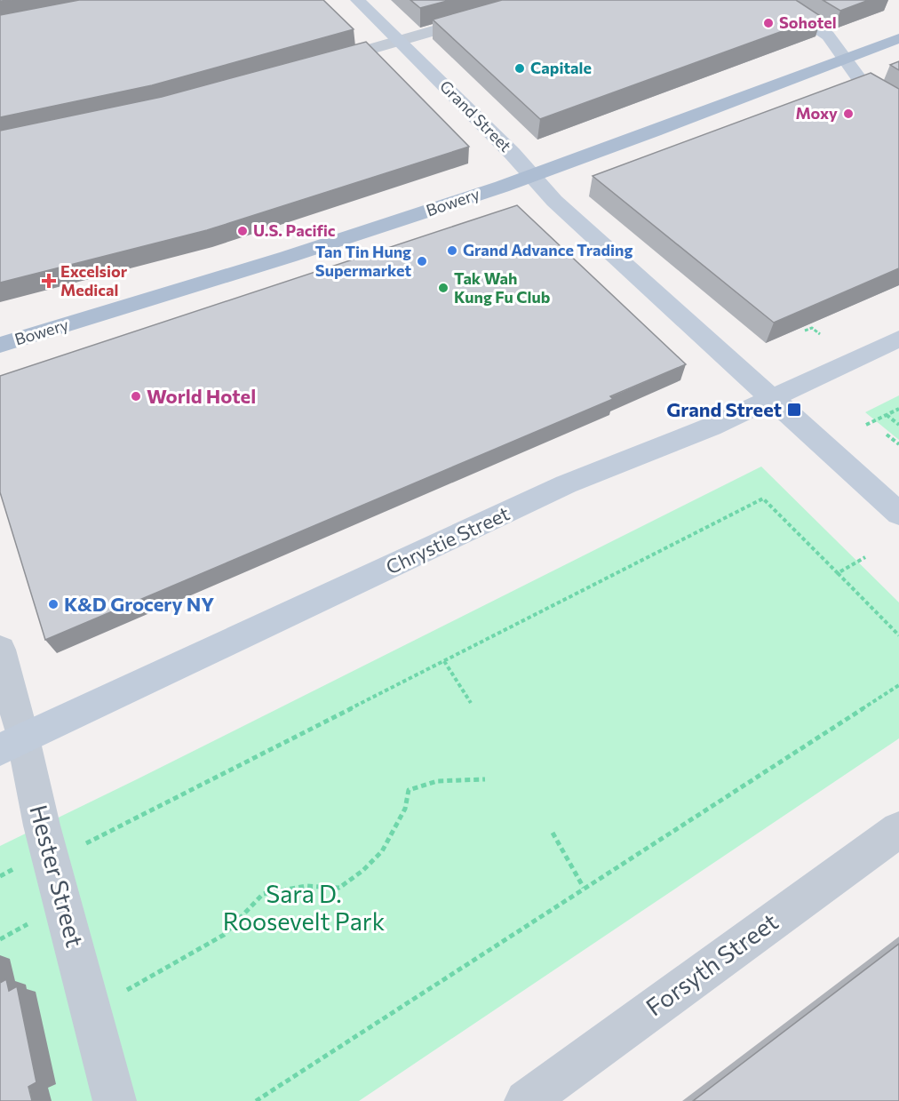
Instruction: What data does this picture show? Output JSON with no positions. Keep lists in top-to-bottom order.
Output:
{
  "streets": {
    "main road": ["Grand Street", "Bowery", "Chrystie Street"],
    "street": ["Hester Street", "Forsyth Street"]
  },
  "crossings": [
    ["Grand Street", "Bowery"],
    ["Grand Street", "Chrystie Street"],
    ["Chrystie Street", "Hester Street"]
  ],
  "parks": ["Sara D. Roosevelt Park"],
  "places": {
    "other": [
      "Sohotel",
      "Capitale",
      "Moxy",
      "U.S. Pacific",
      "Grand Advance Trading",
      "Tan Tin Hung Supermarket",
      "Tak Wah Kung Fu Club",
      "World Hotel",
      "K&D Grocery NY"
    ],
    "health": ["Excelsior Medical"],
    "transit": ["Grand Street"]
  }
}
